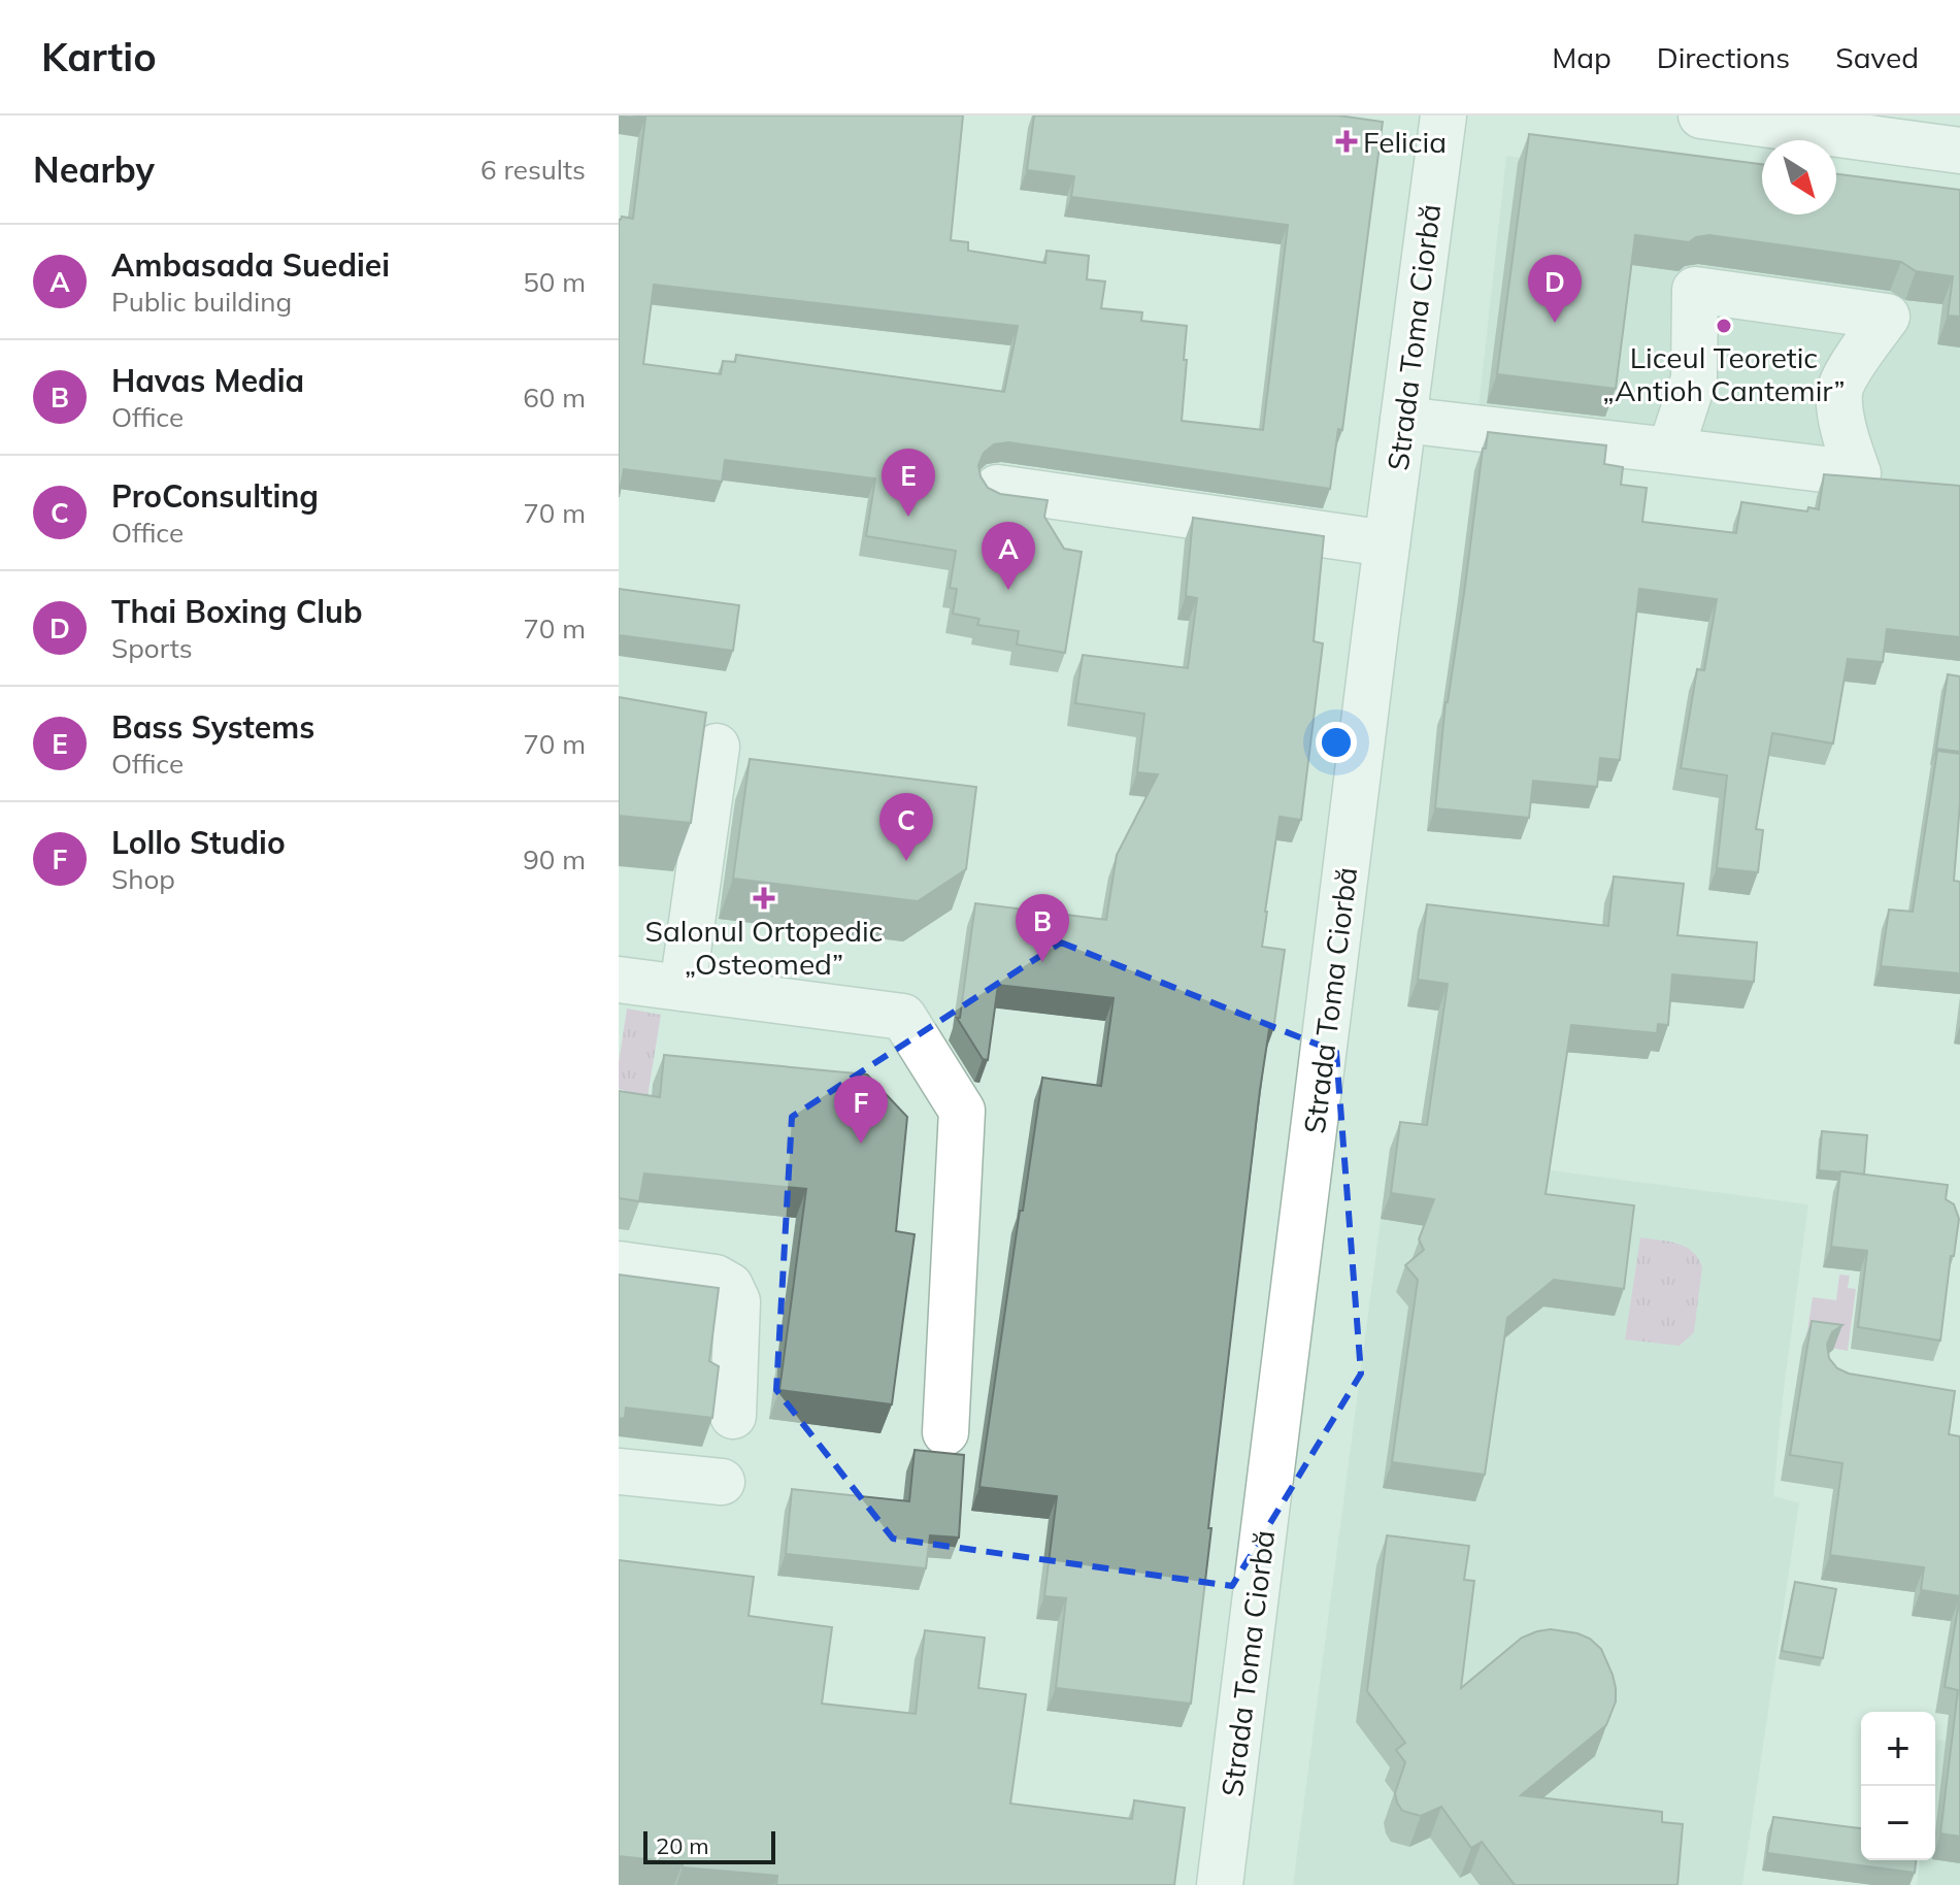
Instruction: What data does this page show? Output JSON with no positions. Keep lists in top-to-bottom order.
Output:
{
  "streets": {
    "street": ["Strada Toma Ciorbă"]
  },
  "places": {
    "health": ["Felicia", "Salonul Ortopedic „Osteomed”"],
    "other": ["Liceul Teoretic „Antioh Cantemir”"]
  },
  "scale_bar": "20 m",
  "north": "bottom right",
  "page": {
    "header": "Kartio",
    "nav": ["Map", "Directions", "Saved"],
    "heading": ["Nearby", "6 results"],
    "list": [
      {
        "mark": "A",
        "name": "Ambasada Suediei",
        "note": "Public building",
        "value": "50 m"
      },
      {
        "mark": "B",
        "name": "Havas Media",
        "note": "Office",
        "value": "60 m"
      },
      {
        "mark": "C",
        "name": "ProConsulting",
        "note": "Office",
        "value": "70 m"
      },
      {
        "mark": "D",
        "name": "Thai Boxing Club",
        "note": "Sports",
        "value": "70 m"
      },
      {
        "mark": "E",
        "name": "Bass Systems",
        "note": "Office",
        "value": "70 m"
      },
      {
        "mark": "F",
        "name": "Lollo Studio",
        "note": "Shop",
        "value": "90 m"
      }
    ],
    "pins": [
      "D",
      "E",
      "A",
      "C",
      "B",
      "F"
    ],
    "map_buttons": ["+", "−"],
    "scale": "20 m"
  }
}
